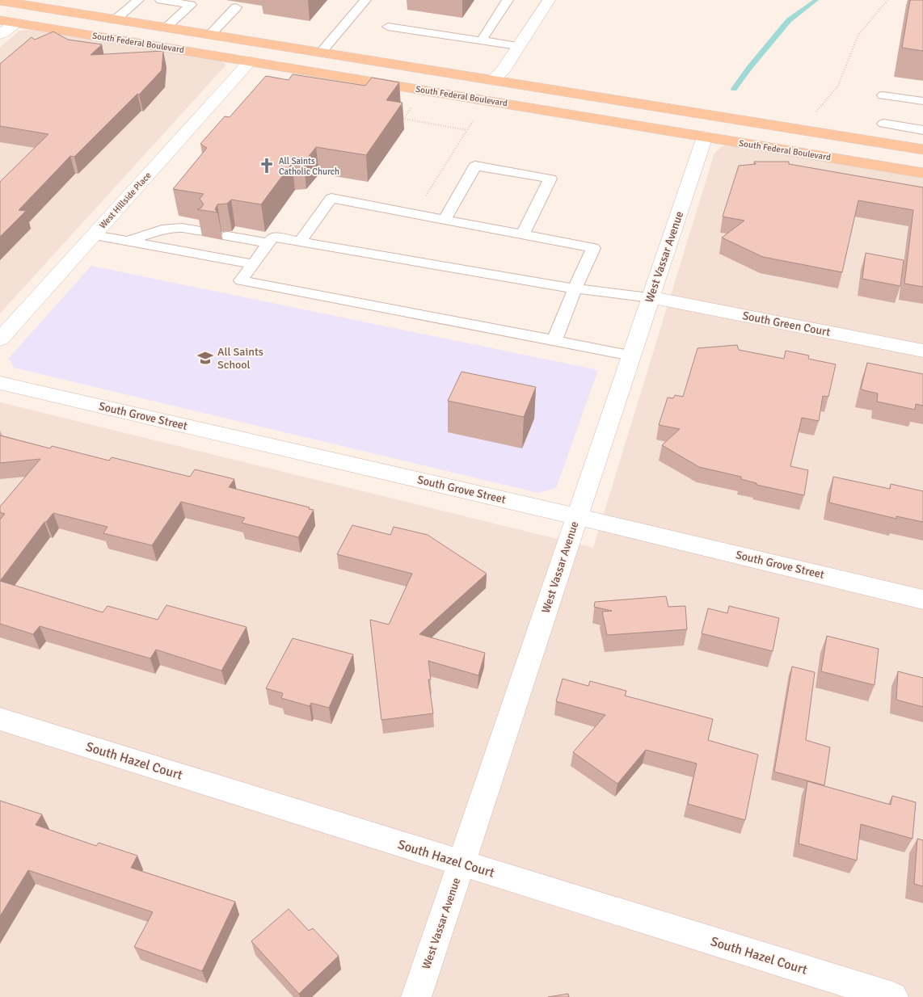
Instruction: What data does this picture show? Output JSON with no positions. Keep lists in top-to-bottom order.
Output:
{
  "streets": {
    "main road": ["South Federal Boulevard"],
    "street": [
      "West Hillside Place",
      "West Vassar Avenue",
      "South Green Court",
      "South Grove Street",
      "South Hazel Court"
    ]
  },
  "crossings": [
    ["South Federal Boulevard", "West Hillside Place"],
    ["South Federal Boulevard", "West Vassar Avenue"],
    ["West Vassar Avenue", "South Green Court"],
    ["West Vassar Avenue", "South Grove Street"],
    ["West Vassar Avenue", "South Hazel Court"]
  ],
  "places": {
    "church": ["All Saints Catholic Church"],
    "school or university": ["All Saints School"]
  }
}
